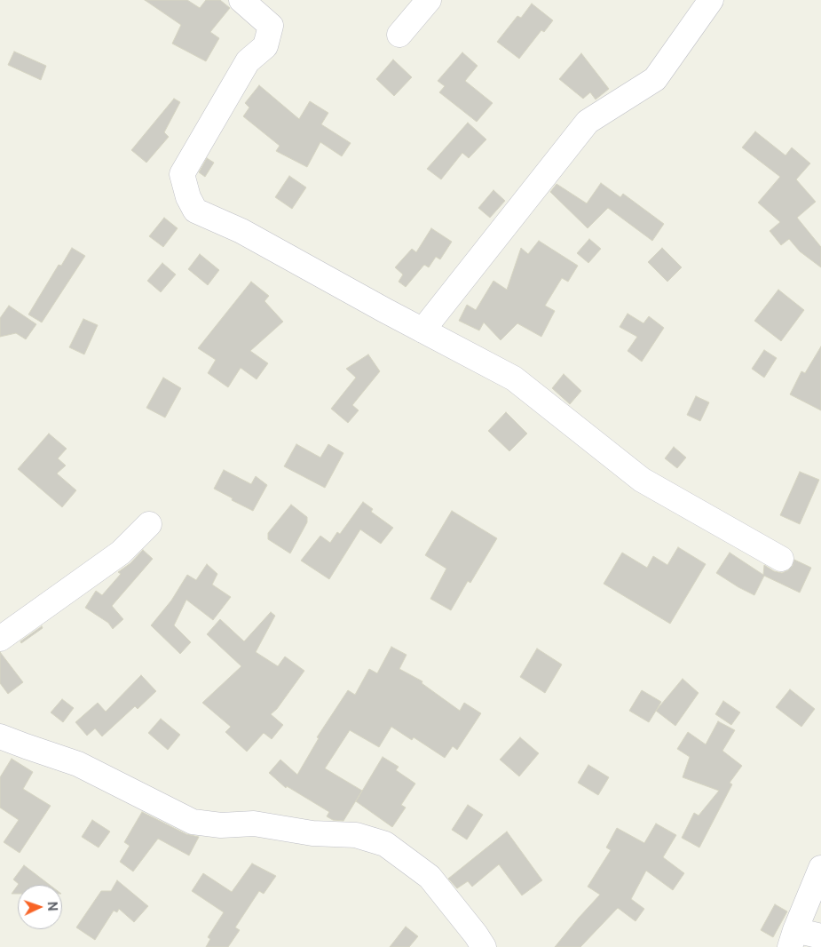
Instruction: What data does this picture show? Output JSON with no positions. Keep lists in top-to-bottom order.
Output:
{
  "north": "right"
}
